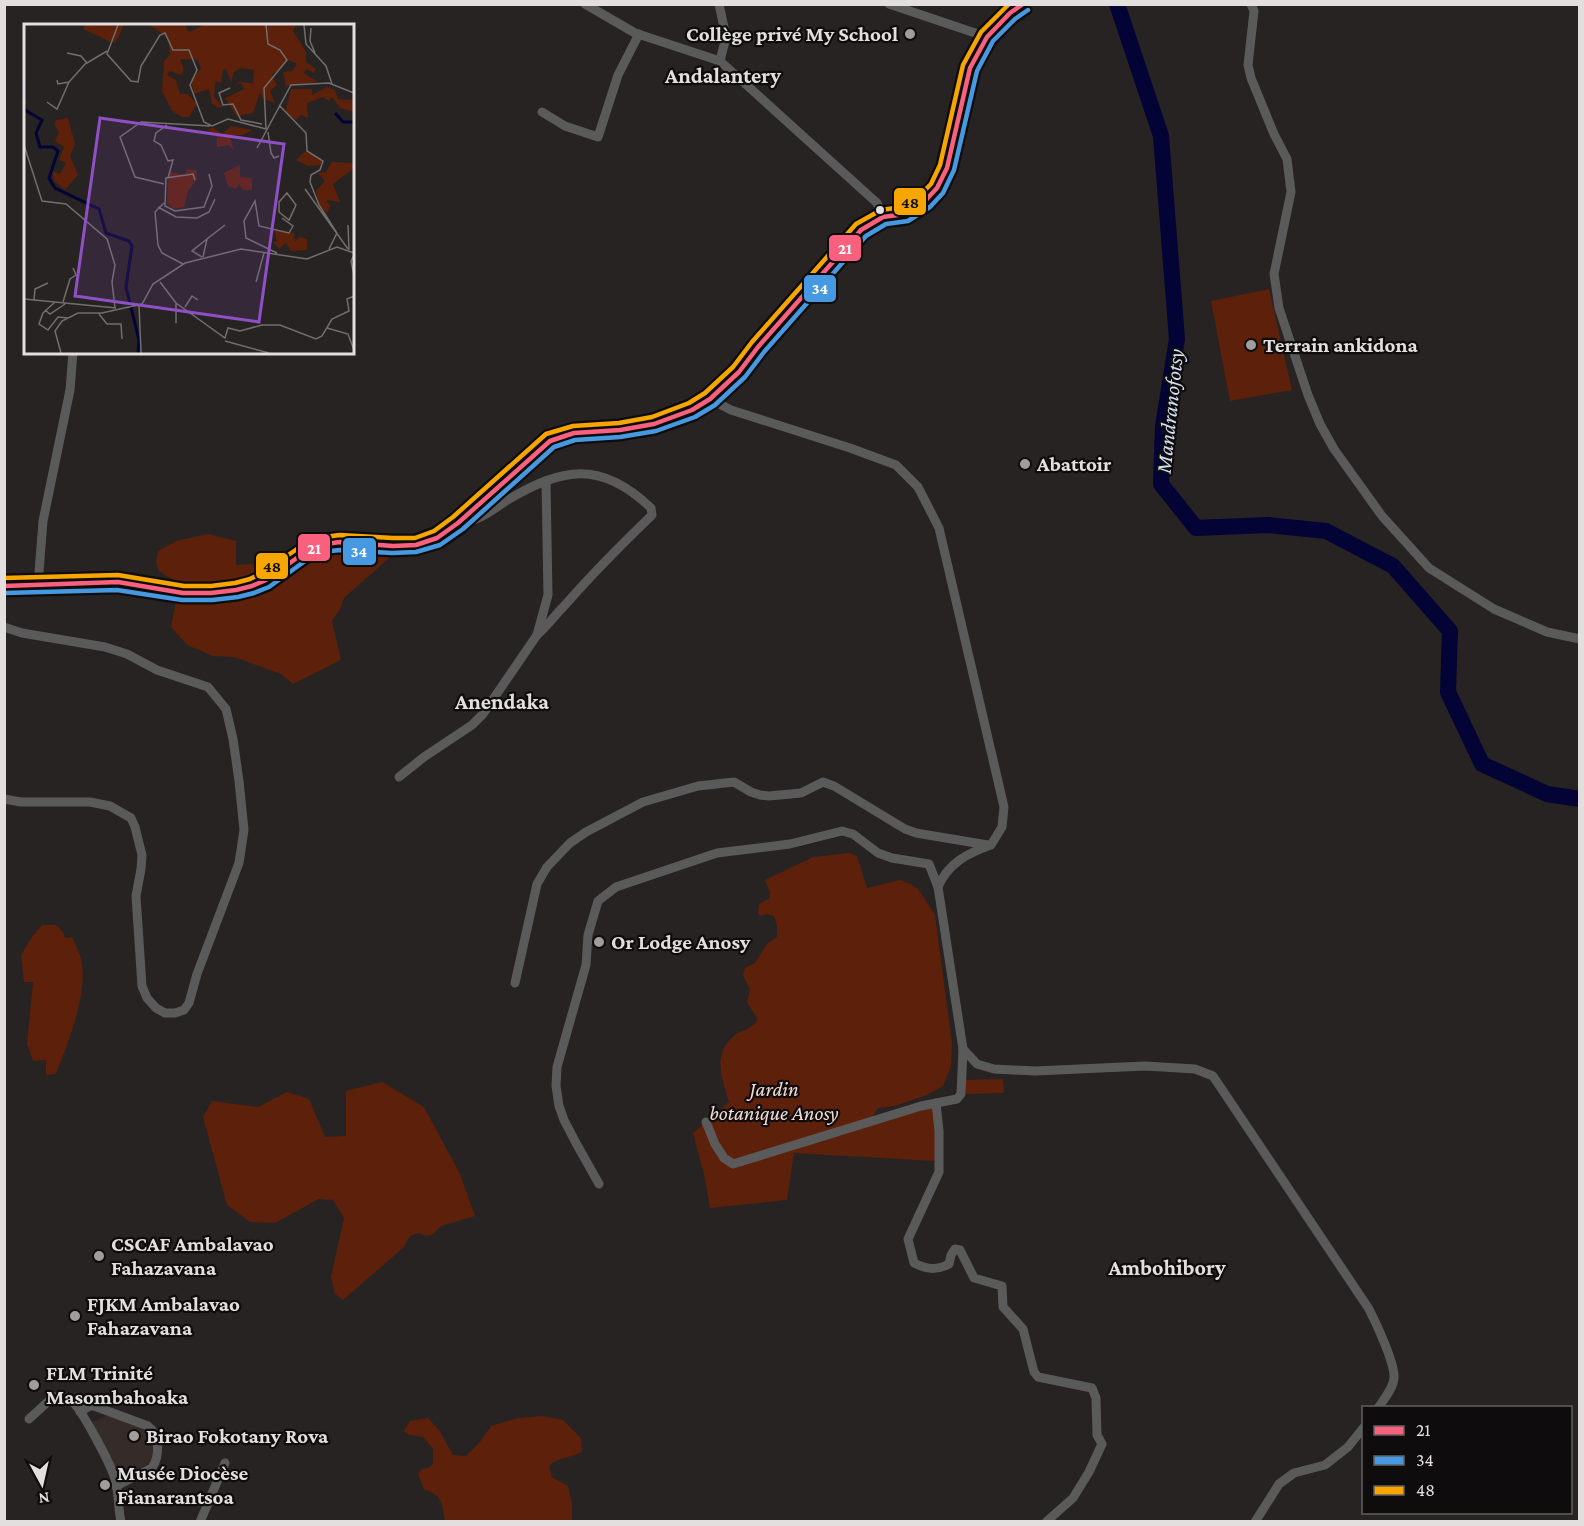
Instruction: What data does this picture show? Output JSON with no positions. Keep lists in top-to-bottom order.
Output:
{
  "districts": ["Andalantery", "Anendaka", "Ambohibory"],
  "water": ["Mandranofotsy"],
  "parks": ["Jardin botanique Anosy"],
  "places": [
    "Collège privé My School",
    "Terrain ankidona",
    "Abattoir",
    "Or Lodge Anosy",
    "CSCAF Ambalavao Fahazavana",
    "FJKM Ambalavao Fahazavana",
    "FLM Trinité Masombahoaka",
    "Birao Fokotany Rova",
    "Musée Diocèse Fianarantsoa"
  ],
  "lines": ["transit line 21", "transit line 48", "transit line 34"],
  "legend": ["21", "34", "48"],
  "north": "bottom"
}
